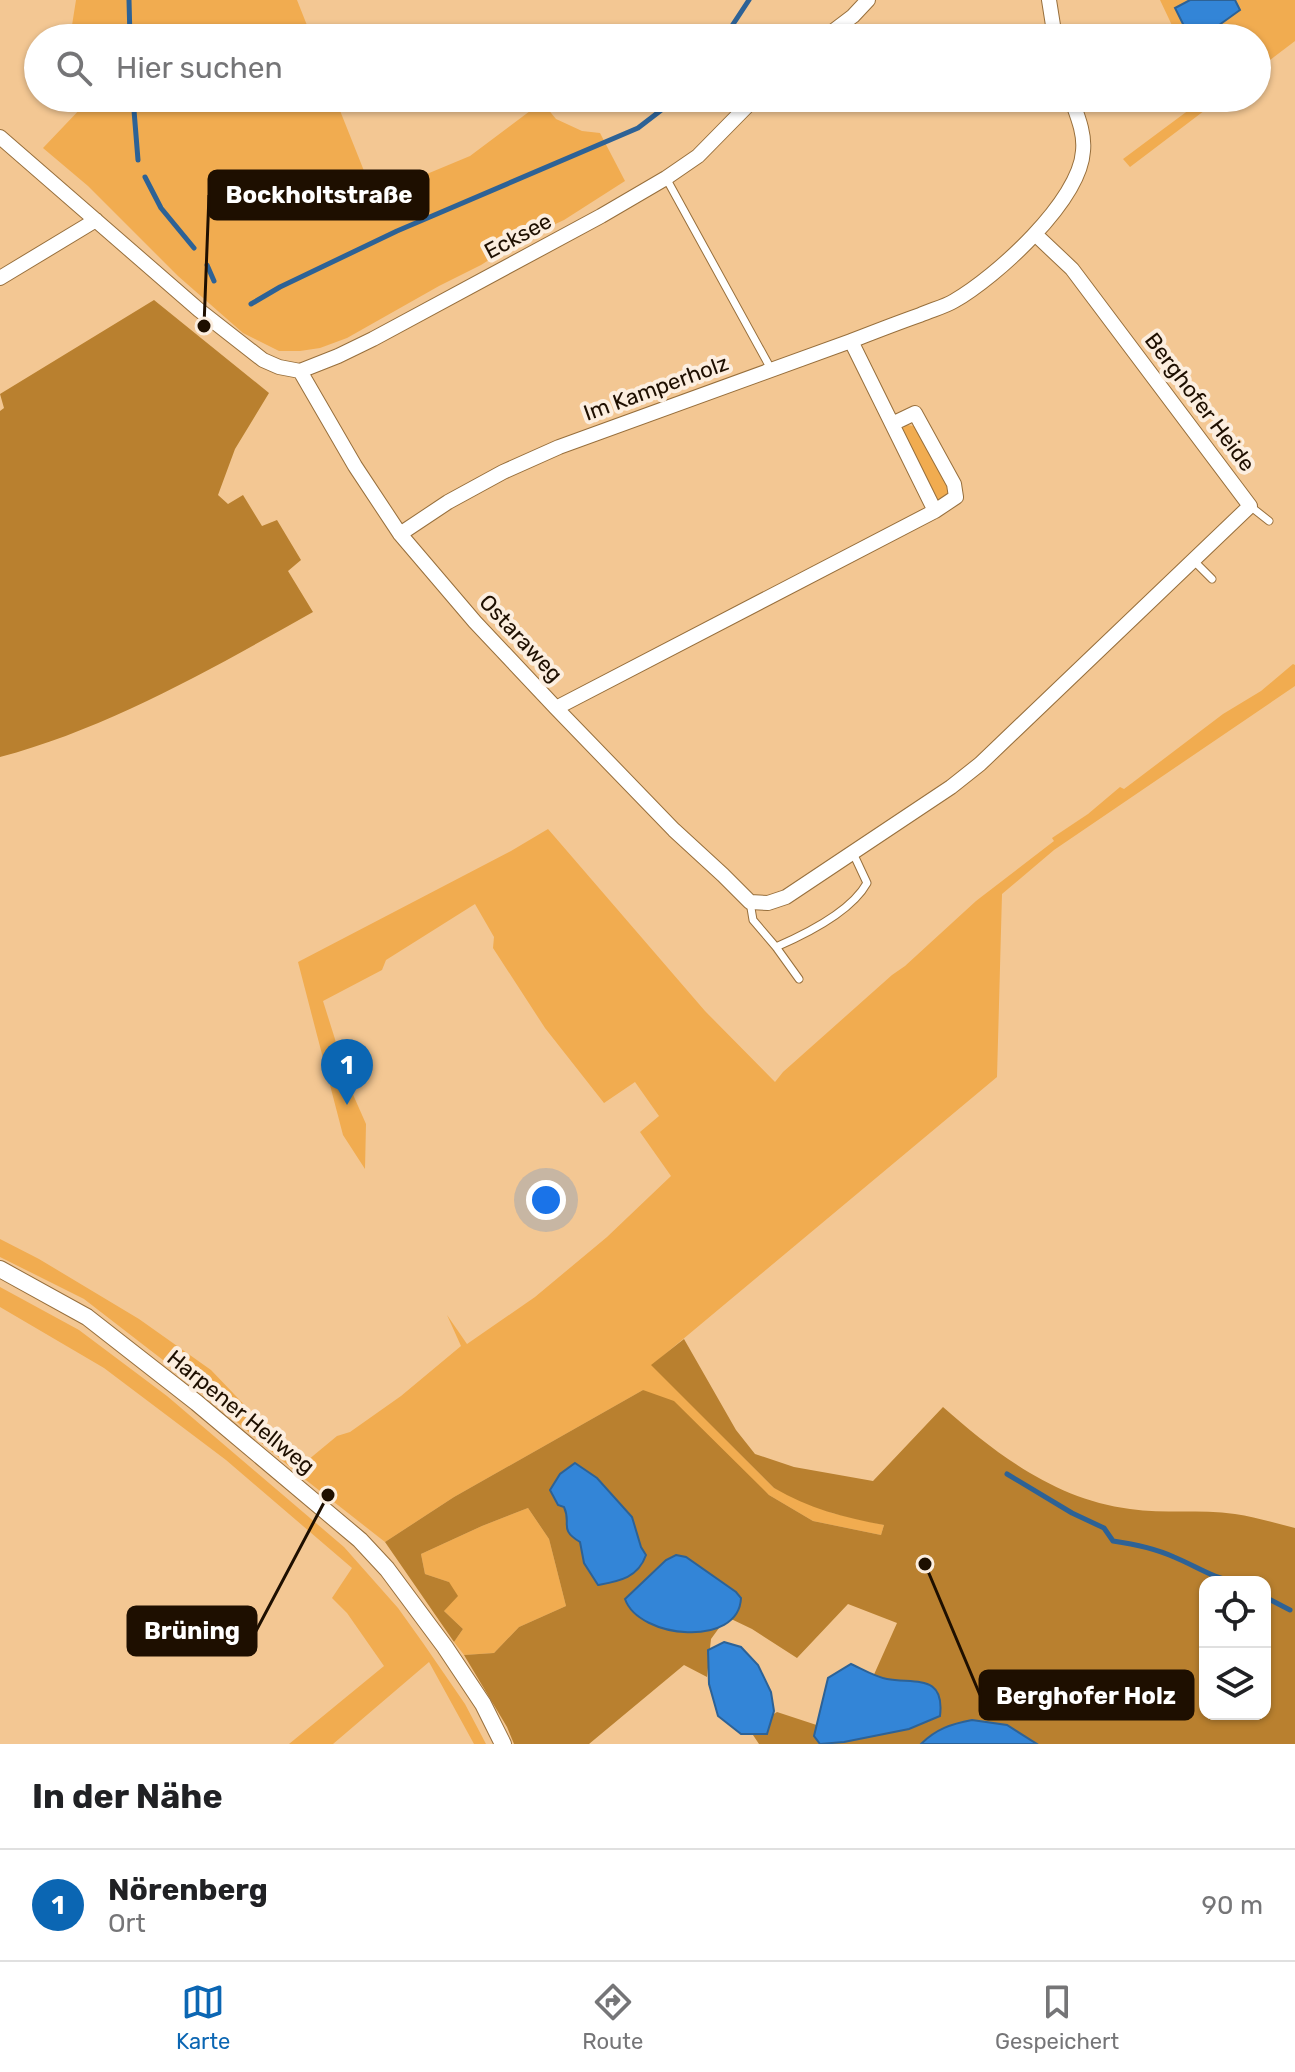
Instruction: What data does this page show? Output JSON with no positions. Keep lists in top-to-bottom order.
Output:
{
  "streets": {
    "street": [
      "Ecksee",
      "Im Kamperholz",
      "Berghofer Heide",
      "Ostaraweg",
      "Harpener Hellweg"
    ]
  },
  "crossings": [
    ["Ecksee", "Ostaraweg"],
    ["Im Kamperholz", "Ostaraweg"],
    ["Berghofer Heide", "Ostaraweg"]
  ],
  "places": ["Bockholtstraße", "Brüning", "Berghofer Holz"],
  "page": {
    "search": "Hier suchen",
    "pins": "1",
    "heading": "In der Nähe",
    "list": [
      {
        "mark": "1",
        "name": "Nörenberg",
        "note": "Ort",
        "value": "90 m"
      }
    ],
    "nav": ["Karte", "Route", "Gespeichert"]
  }
}
